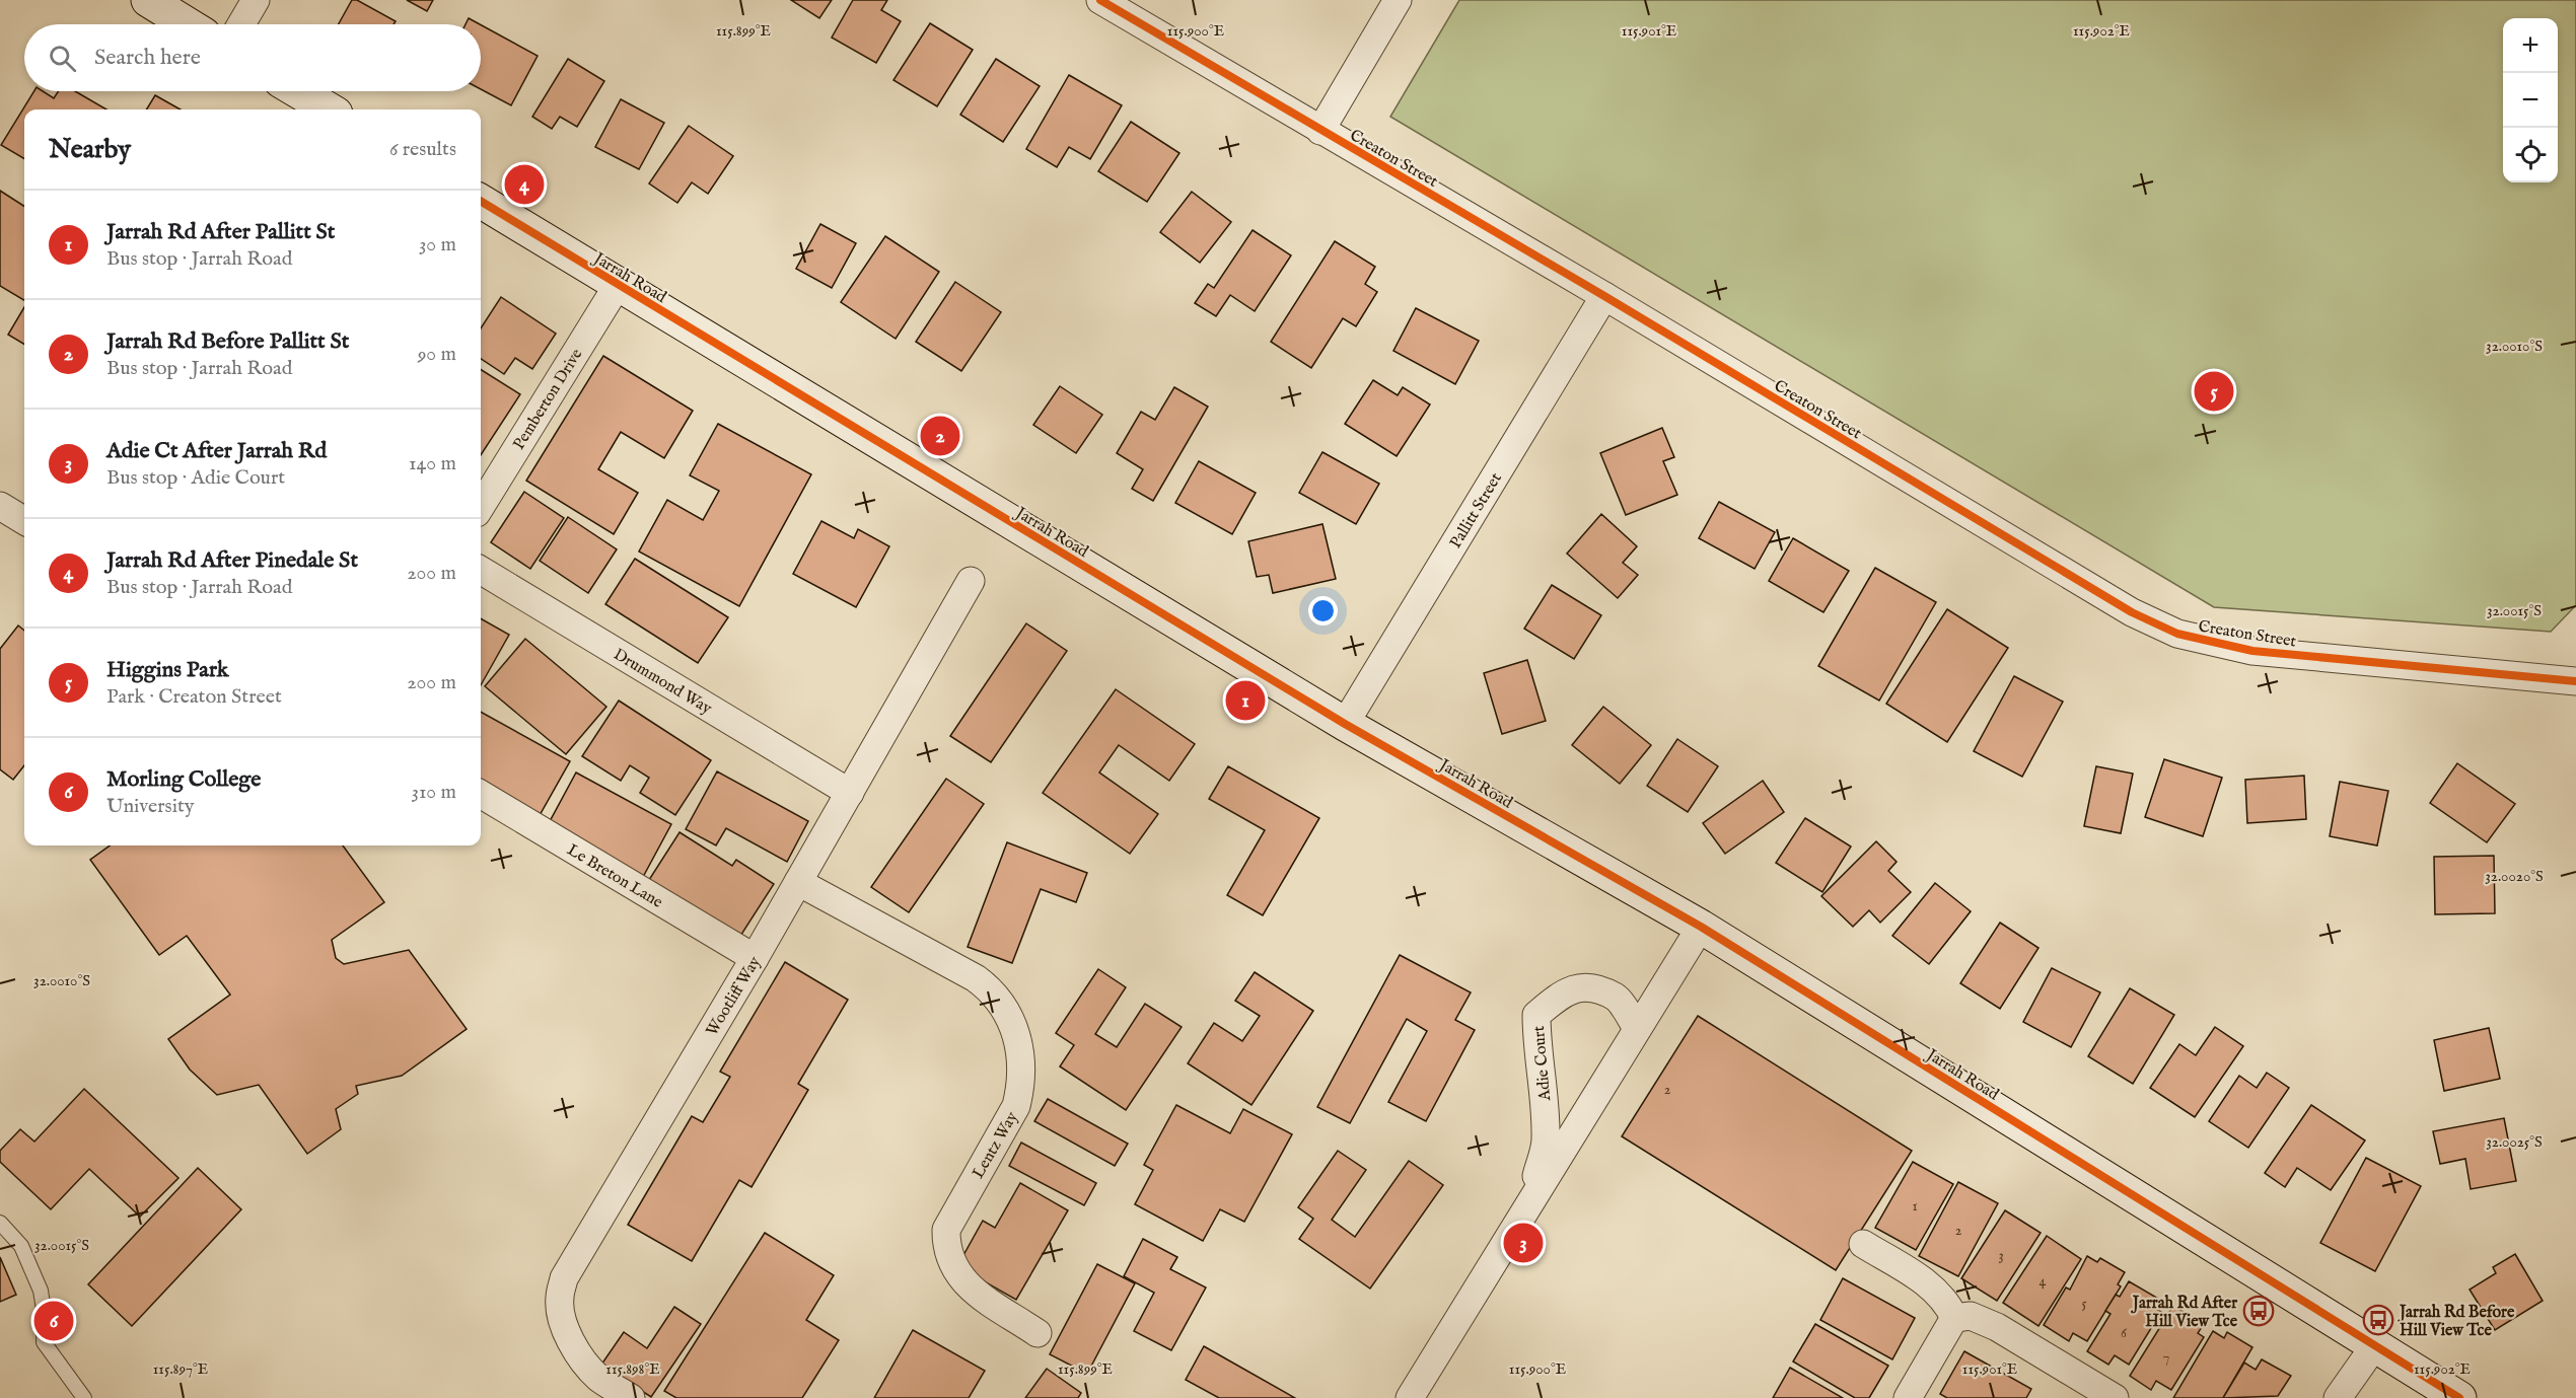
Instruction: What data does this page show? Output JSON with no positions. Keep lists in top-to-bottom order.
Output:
{
  "streets": {
    "street": [
      "Creaton Street",
      "Jarrah Road",
      "Pemberton Drive",
      "Pallitt Street",
      "Drummond Way",
      "Le Breton Lane",
      "Wootliff Way",
      "Adie Court",
      "Lentz Way"
    ]
  },
  "crossings": [
    ["Creaton Street", "Pallitt Street"],
    ["Jarrah Road", "Pemberton Drive"],
    ["Jarrah Road", "Pallitt Street"],
    ["Jarrah Road", "Adie Court"],
    ["Drummond Way", "Wootliff Way"],
    ["Le Breton Lane", "Wootliff Way"],
    ["Wootliff Way", "Lentz Way"]
  ],
  "places": {
    "bus stop": ["Jarrah Rd After Hill View Tce", "Jarrah Rd Before Hill View Tce"]
  },
  "house_numbers": [
    "2",
    "1",
    "2",
    "3",
    "4",
    "5",
    "6",
    "7"
  ],
  "page": {
    "map_buttons": ["+", "−"],
    "search": "Search here",
    "heading": ["Nearby", "6 results"],
    "pins": [
      "4",
      "5",
      "2",
      "1",
      "3",
      "6"
    ],
    "list": [
      {
        "mark": "1",
        "name": "Jarrah Rd After Pallitt St",
        "note": "Bus stop · Jarrah Road",
        "value": "30 m"
      },
      {
        "mark": "2",
        "name": "Jarrah Rd Before Pallitt St",
        "note": "Bus stop · Jarrah Road",
        "value": "90 m"
      },
      {
        "mark": "3",
        "name": "Adie Ct After Jarrah Rd",
        "note": "Bus stop · Adie Court",
        "value": "140 m"
      },
      {
        "mark": "4",
        "name": "Jarrah Rd After Pinedale St",
        "note": "Bus stop · Jarrah Road",
        "value": "200 m"
      },
      {
        "mark": "5",
        "name": "Higgins Park",
        "note": "Park · Creaton Street",
        "value": "200 m"
      },
      {
        "mark": "6",
        "name": "Morling College",
        "note": "University",
        "value": "310 m"
      }
    ]
  },
  "coordinates": [
    "115.899°E",
    "115.900°E",
    "115.901°E",
    "115.902°E",
    "32.0010°S",
    "32.0015°S",
    "32.0020°S",
    "32.0025°S",
    "115.897°E",
    "115.898°E"
  ]
}
